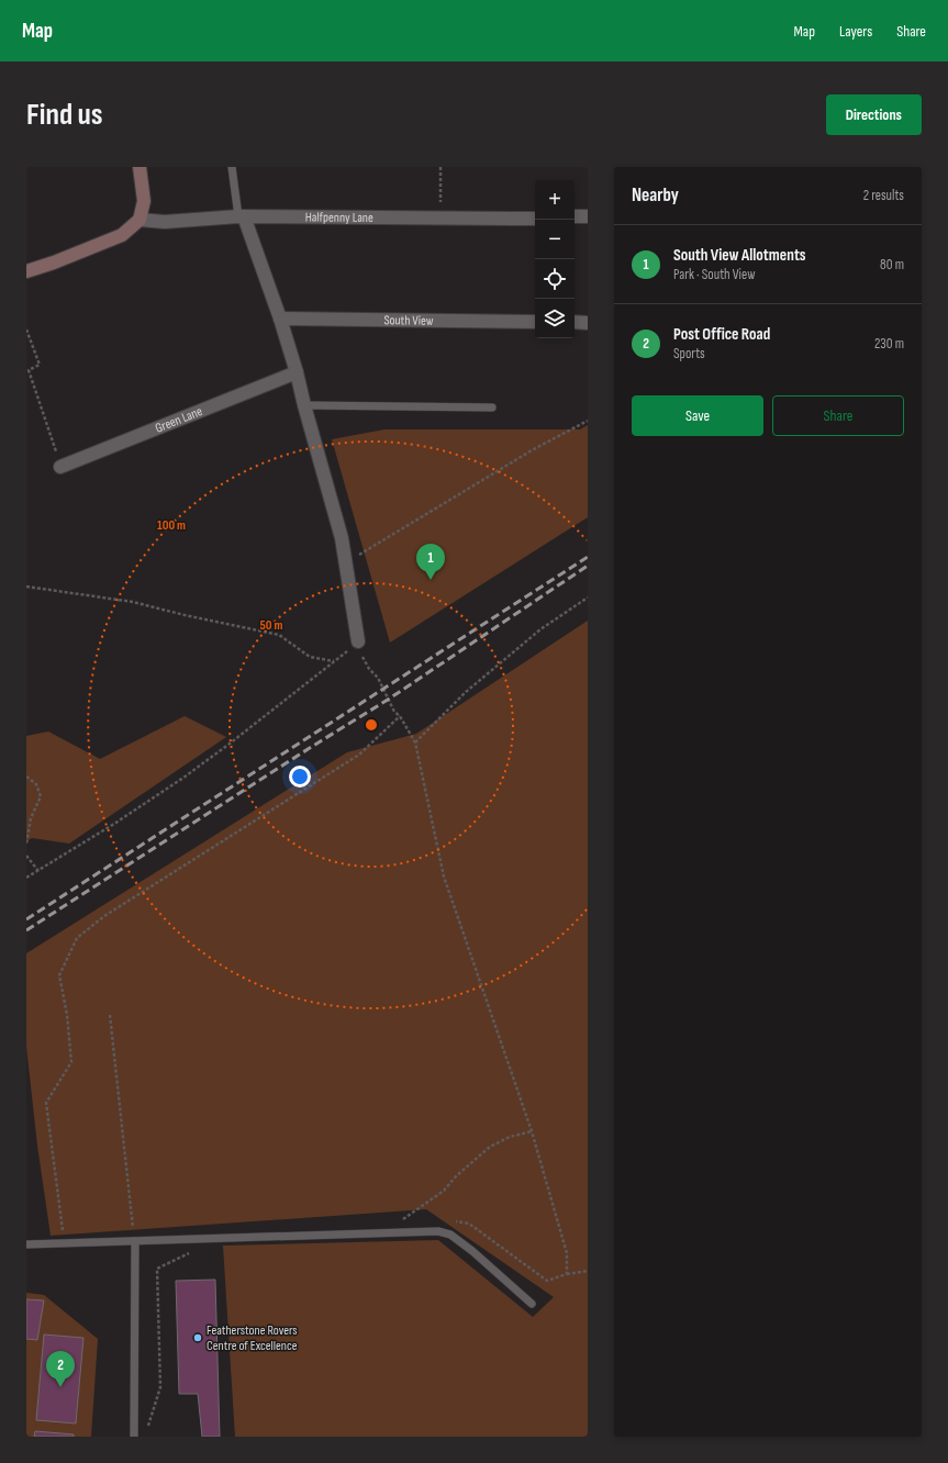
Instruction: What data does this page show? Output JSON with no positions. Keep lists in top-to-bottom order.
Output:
{
  "streets": {
    "street": ["Halfpenny Lane", "South View", "Green Lane"]
  },
  "places": ["Featherstone Rovers Centre of Excellence"],
  "page": {
    "header": "Map",
    "nav": ["Map", "Layers", "Share"],
    "buttons": [
      "Directions",
      ["Save", "Share"]
    ],
    "title": "Find us",
    "heading": ["Nearby", "2 results"],
    "map_buttons": ["+", "−"],
    "list": [
      {
        "mark": "1",
        "name": "South View Allotments",
        "note": "Park · South View",
        "value": "80 m"
      },
      {
        "mark": "2",
        "name": "Post Office Road",
        "note": "Sports",
        "value": "230 m"
      }
    ],
    "pins": ["1", "2"]
  },
  "rings": ["100 m", "50 m"]
}
